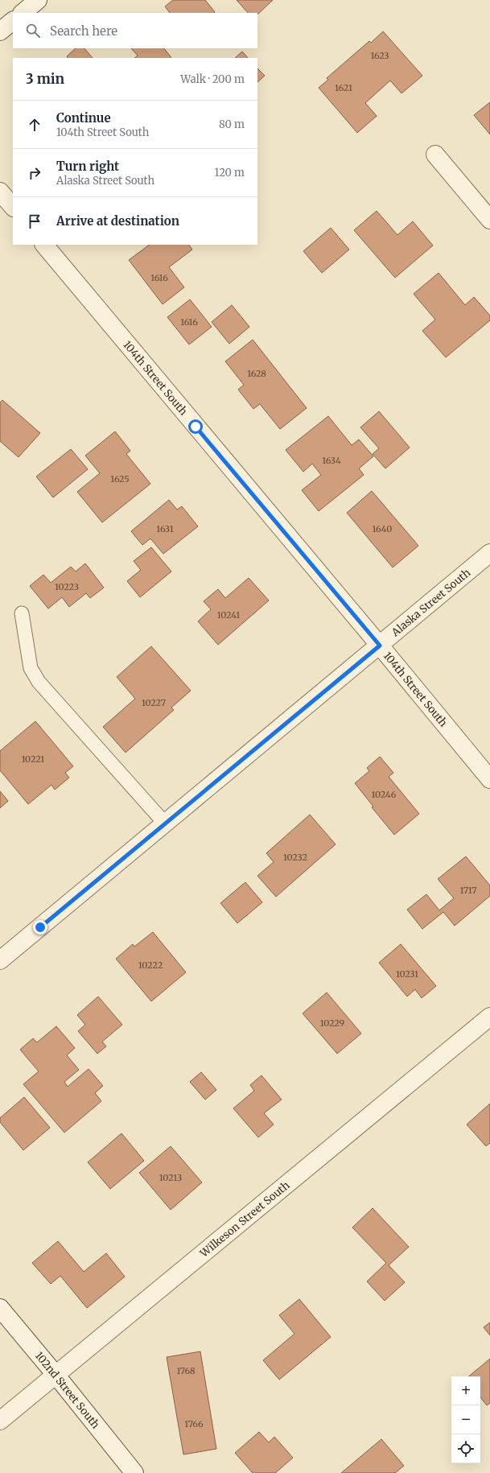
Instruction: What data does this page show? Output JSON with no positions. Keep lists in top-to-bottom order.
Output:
{
  "streets": {
    "street": [
      "104th Street South",
      "Alaska Street South",
      "Wilkeson Street South",
      "102nd Street South"
    ]
  },
  "crossings": [
    ["104th Street South", "Alaska Street South"],
    ["Wilkeson Street South", "102nd Street South"]
  ],
  "house_numbers": [
    "1623",
    "1621",
    "1616",
    "1616",
    "1628",
    "1634",
    "1625",
    "1631",
    "1640",
    "10223",
    "10241",
    "10227",
    "10221",
    "10246",
    "10232",
    "1717",
    "10222",
    "10231",
    "10229",
    "10213",
    "1768",
    "1766"
  ],
  "page": {
    "search": "Search here",
    "heading": ["3 min", "Walk · 200 m"],
    "list": [
      ["Continue", "104th Street South", "80 m"],
      ["Turn right", "Alaska Street South", "120 m"],
      "Arrive at destination"
    ],
    "map_buttons": ["+", "−"]
  }
}
